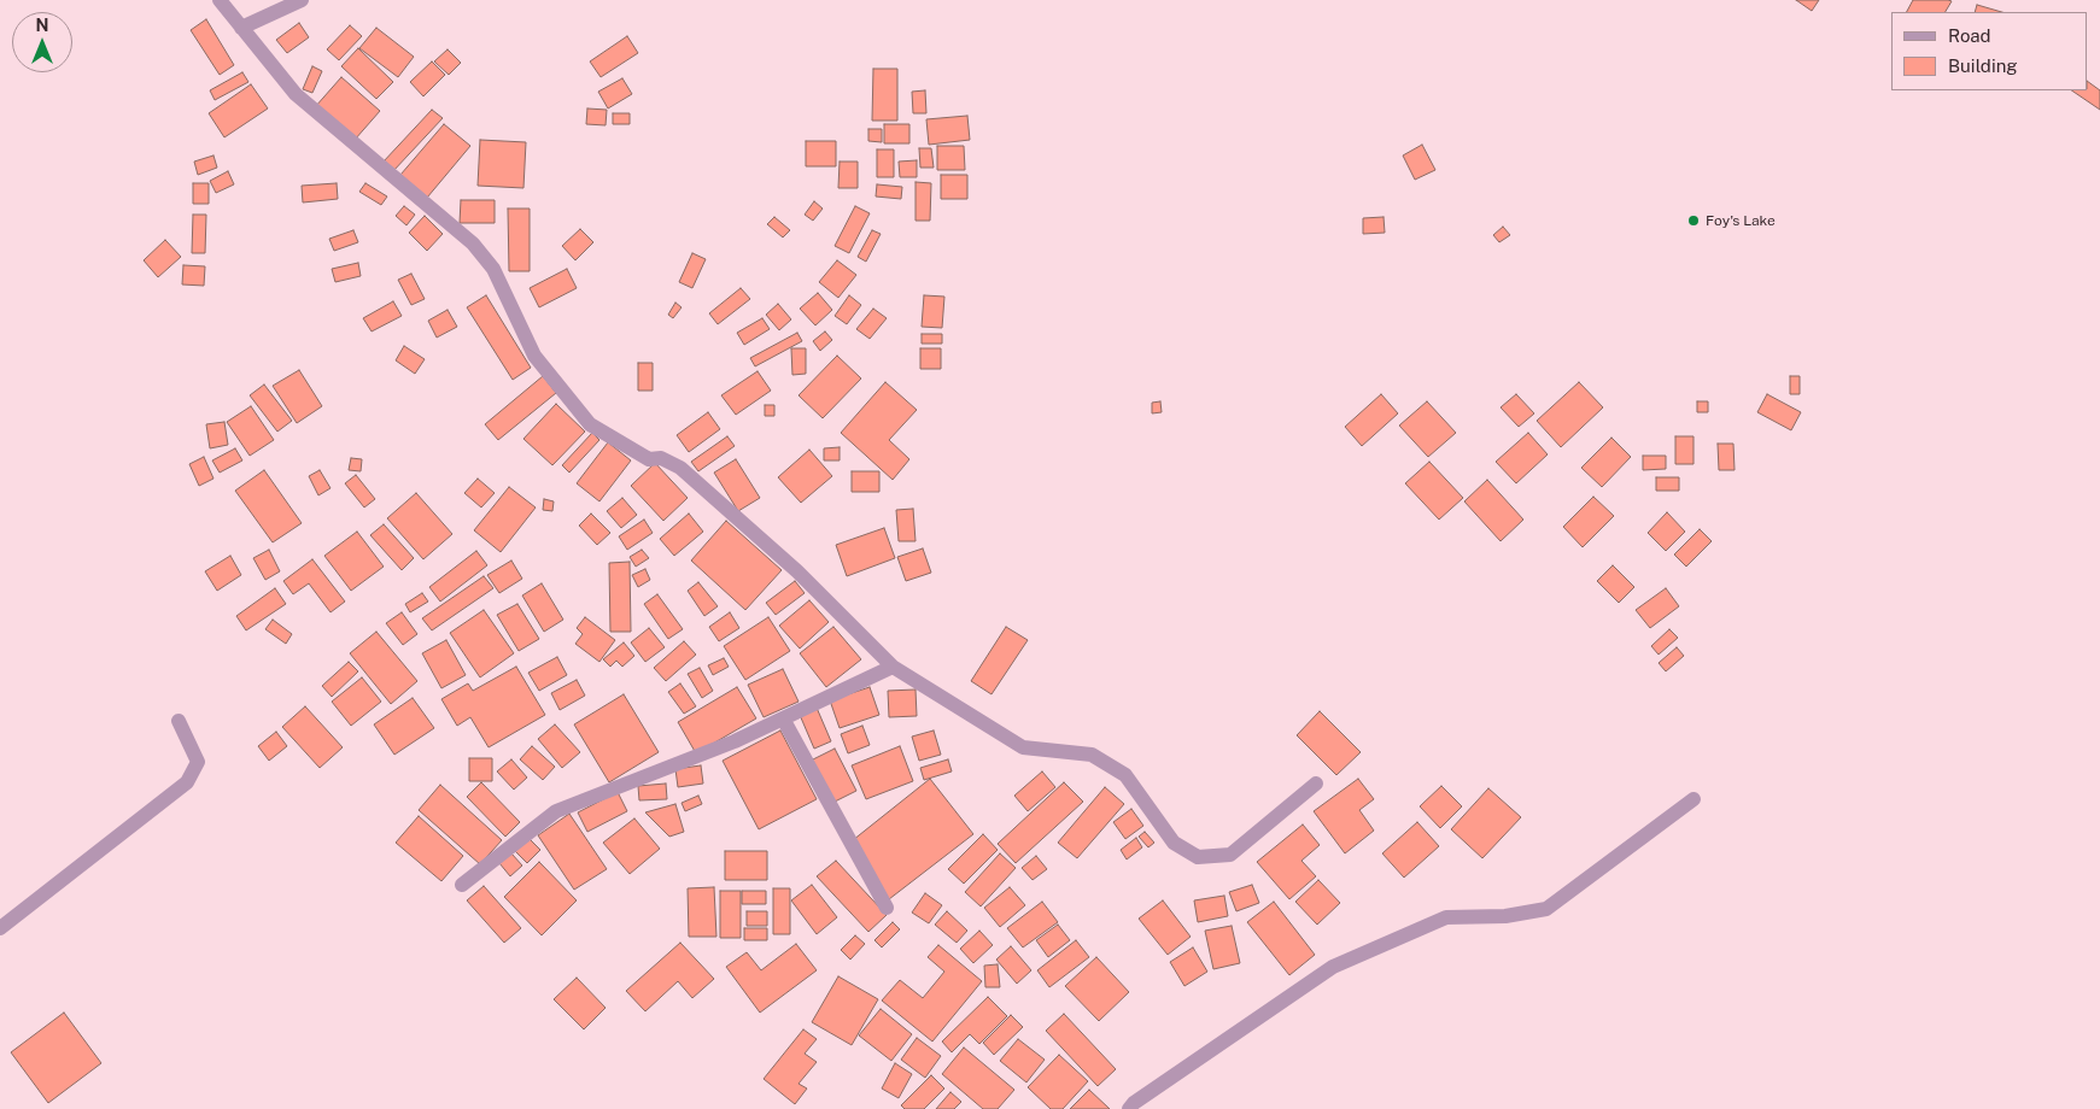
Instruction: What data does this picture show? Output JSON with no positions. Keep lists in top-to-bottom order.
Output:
{
  "places": ["Foy's Lake"],
  "legend": ["Road", "Building"],
  "north": "top"
}
